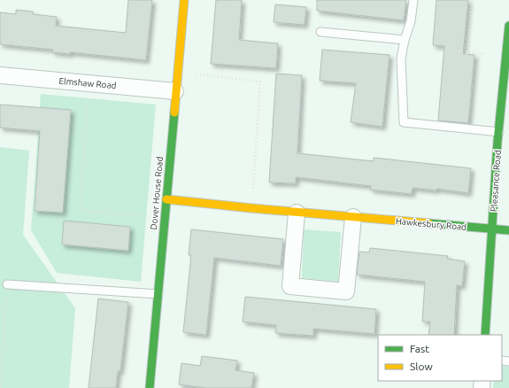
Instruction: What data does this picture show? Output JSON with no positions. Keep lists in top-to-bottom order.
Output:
{
  "streets": {
    "street": [
      "Elmshaw Road",
      "Pleasance Road",
      "Dover House Road",
      "Hawkesbury Road"
    ]
  },
  "crossings": [
    ["Elmshaw Road", "Dover House Road"],
    ["Pleasance Road", "Hawkesbury Road"],
    ["Dover House Road", "Hawkesbury Road"]
  ],
  "legend": ["Fast", "Slow"]
}
